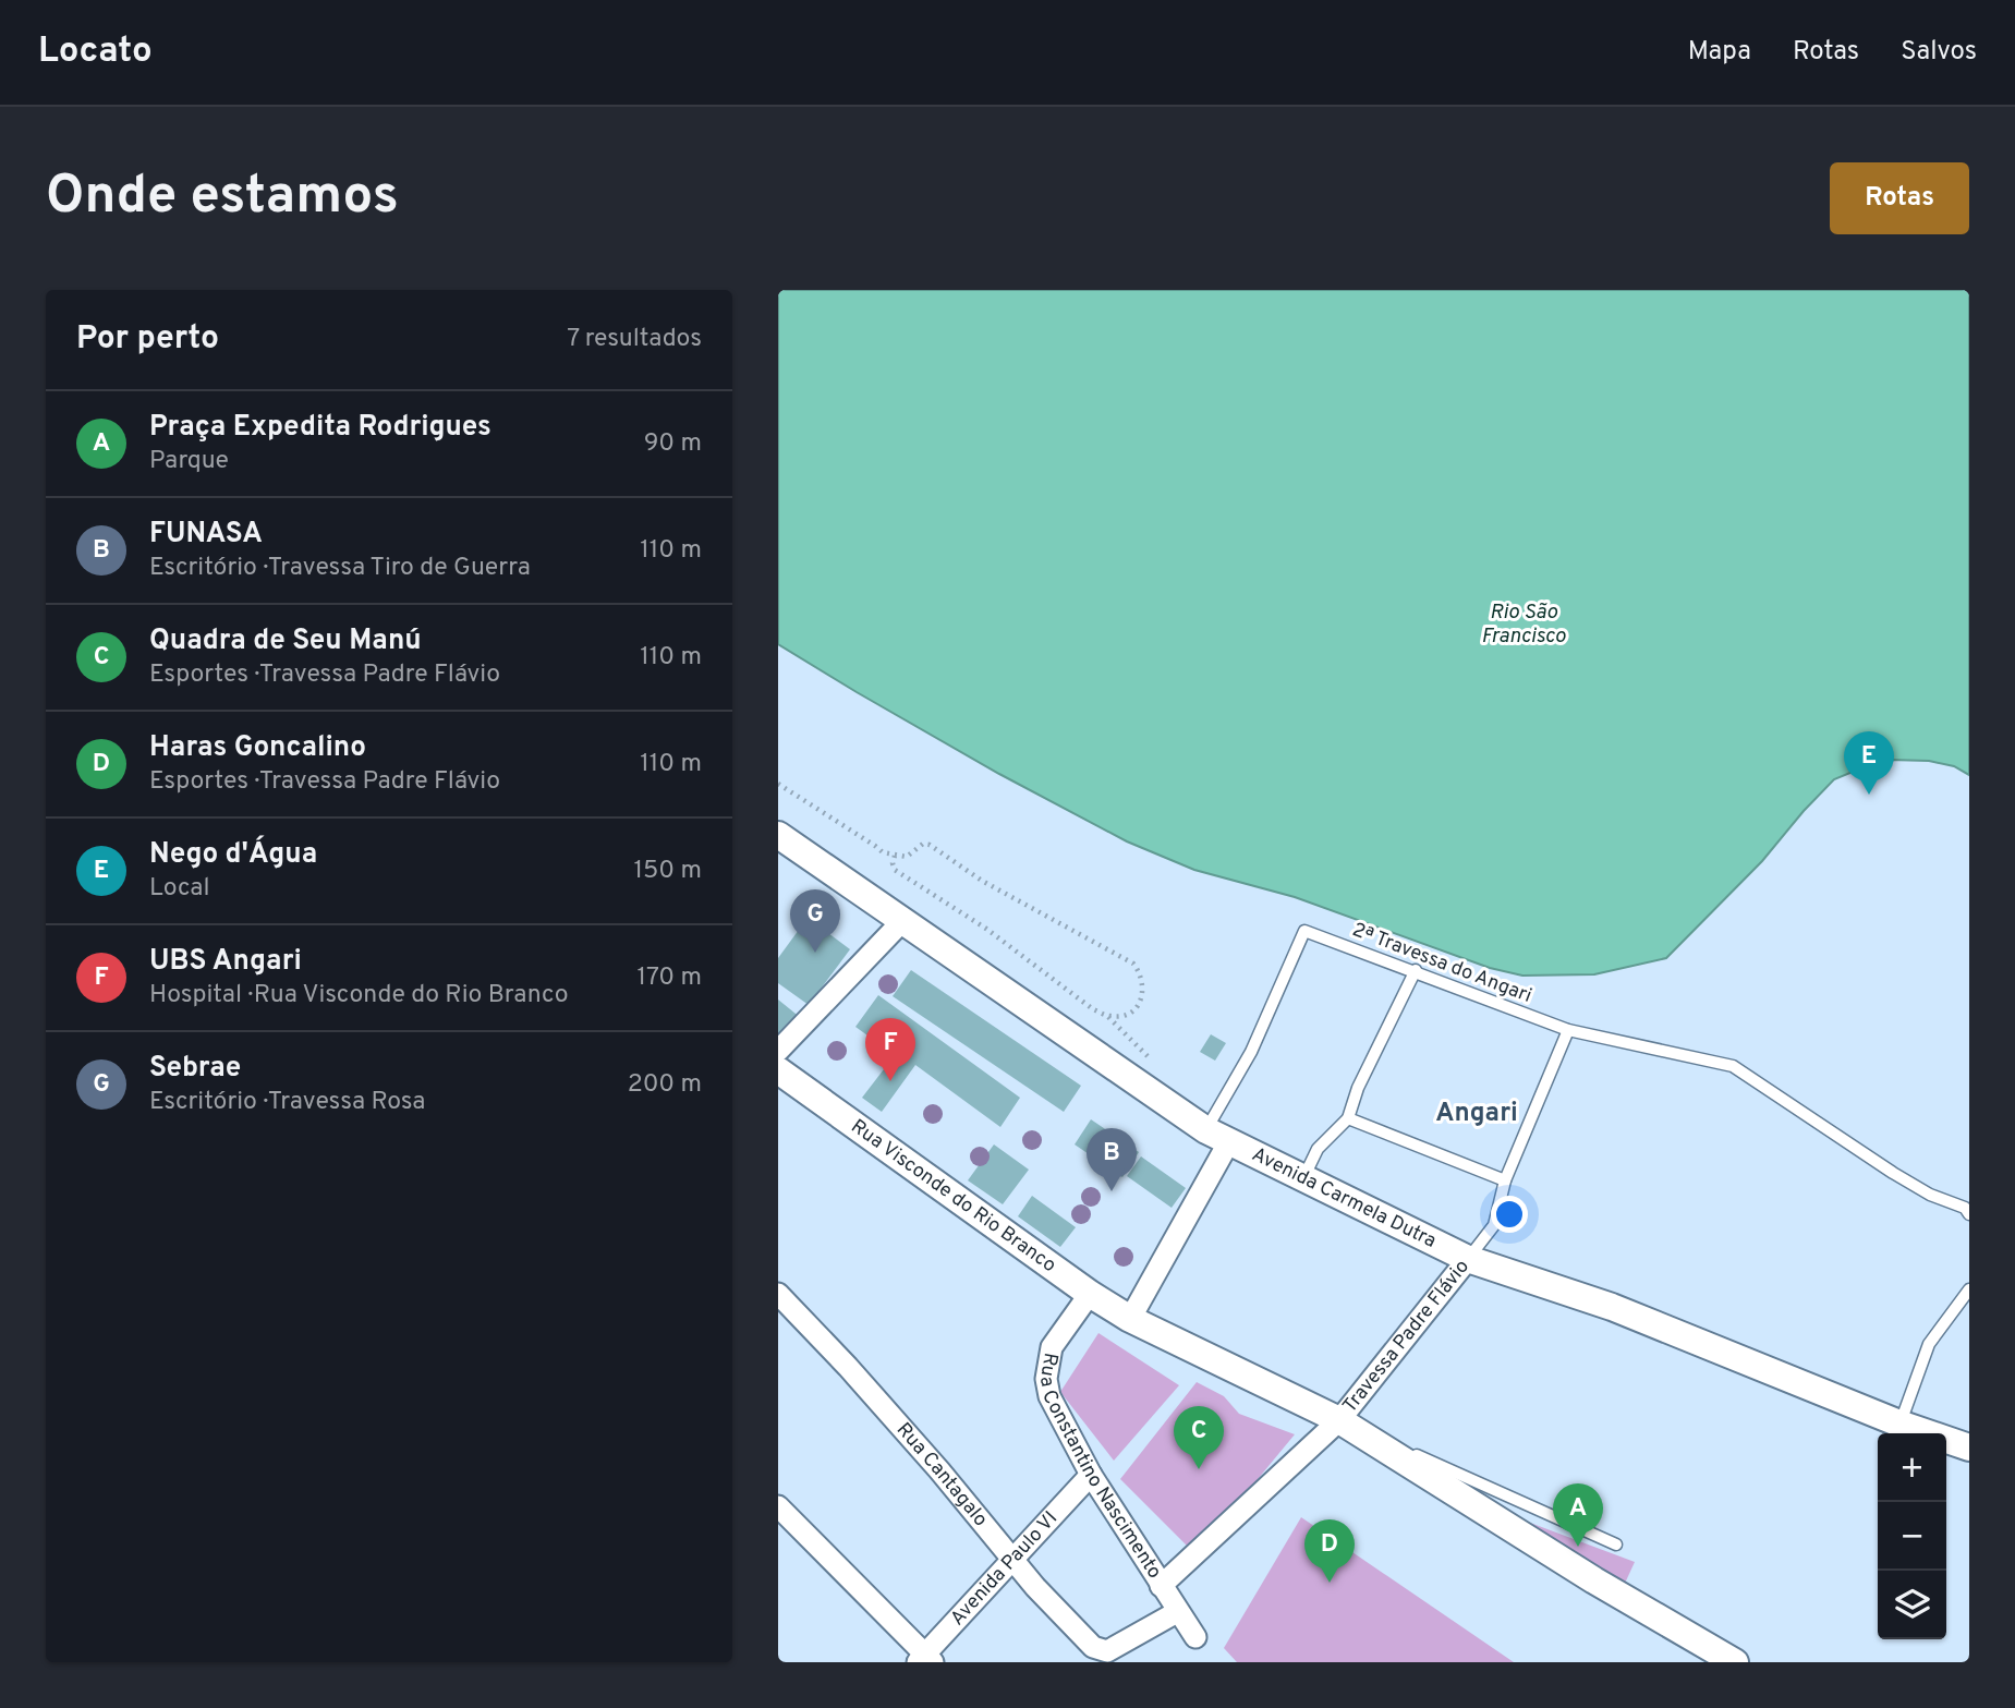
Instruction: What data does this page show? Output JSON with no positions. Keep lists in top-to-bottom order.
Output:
{
  "streets": {
    "street": [
      "Rua Visconde do Rio Branco",
      "Avenida Carmela Dutra",
      "Travessa Padre Flávio",
      "Rua Constantino Nascimento",
      "Rua Cantagalo",
      "Avenida Paulo VI"
    ],
    "lane": ["2ª Travessa do Angari"]
  },
  "crossings": [
    ["2ª Travessa do Angari", "Avenida Carmela Dutra"],
    ["2ª Travessa do Angari", "Travessa Padre Flávio"],
    ["Rua Visconde do Rio Branco", "Travessa Padre Flávio"],
    ["Rua Visconde do Rio Branco", "Rua Constantino Nascimento"],
    ["Avenida Carmela Dutra", "Travessa Padre Flávio"],
    ["Travessa Padre Flávio", "Rua Constantino Nascimento"],
    ["Rua Constantino Nascimento", "Rua Cantagalo"],
    ["Rua Constantino Nascimento", "Avenida Paulo VI"],
    ["Rua Cantagalo", "Avenida Paulo VI"]
  ],
  "districts": ["Angari"],
  "water": ["Rio São Francisco"],
  "page": {
    "header": "Locato",
    "nav": ["Mapa", "Rotas", "Salvos"],
    "buttons": "Rotas",
    "title": "Onde estamos",
    "heading": ["Por perto", "7 resultados"],
    "list": [
      {
        "mark": "A",
        "name": "Praça Expedita Rodrigues",
        "note": "Parque",
        "value": "90 m"
      },
      {
        "mark": "B",
        "name": "FUNASA",
        "note": "Escritório · Travessa Tiro de Guerra",
        "value": "110 m"
      },
      {
        "mark": "C",
        "name": "Quadra de Seu Manú",
        "note": "Esportes · Travessa Padre Flávio",
        "value": "110 m"
      },
      {
        "mark": "D",
        "name": "Haras Goncalino",
        "note": "Esportes · Travessa Padre Flávio",
        "value": "110 m"
      },
      {
        "mark": "E",
        "name": "Nego d'Água",
        "note": "Local",
        "value": "150 m"
      },
      {
        "mark": "F",
        "name": "UBS Angari",
        "note": "Hospital · Rua Visconde do Rio Branco",
        "value": "170 m"
      },
      {
        "mark": "G",
        "name": "Sebrae",
        "note": "Escritório · Travessa Rosa",
        "value": "200 m"
      }
    ],
    "pins": [
      "E",
      "G",
      "F",
      "B",
      "C",
      "A",
      "D"
    ],
    "map_buttons": ["+", "−"]
  }
}
